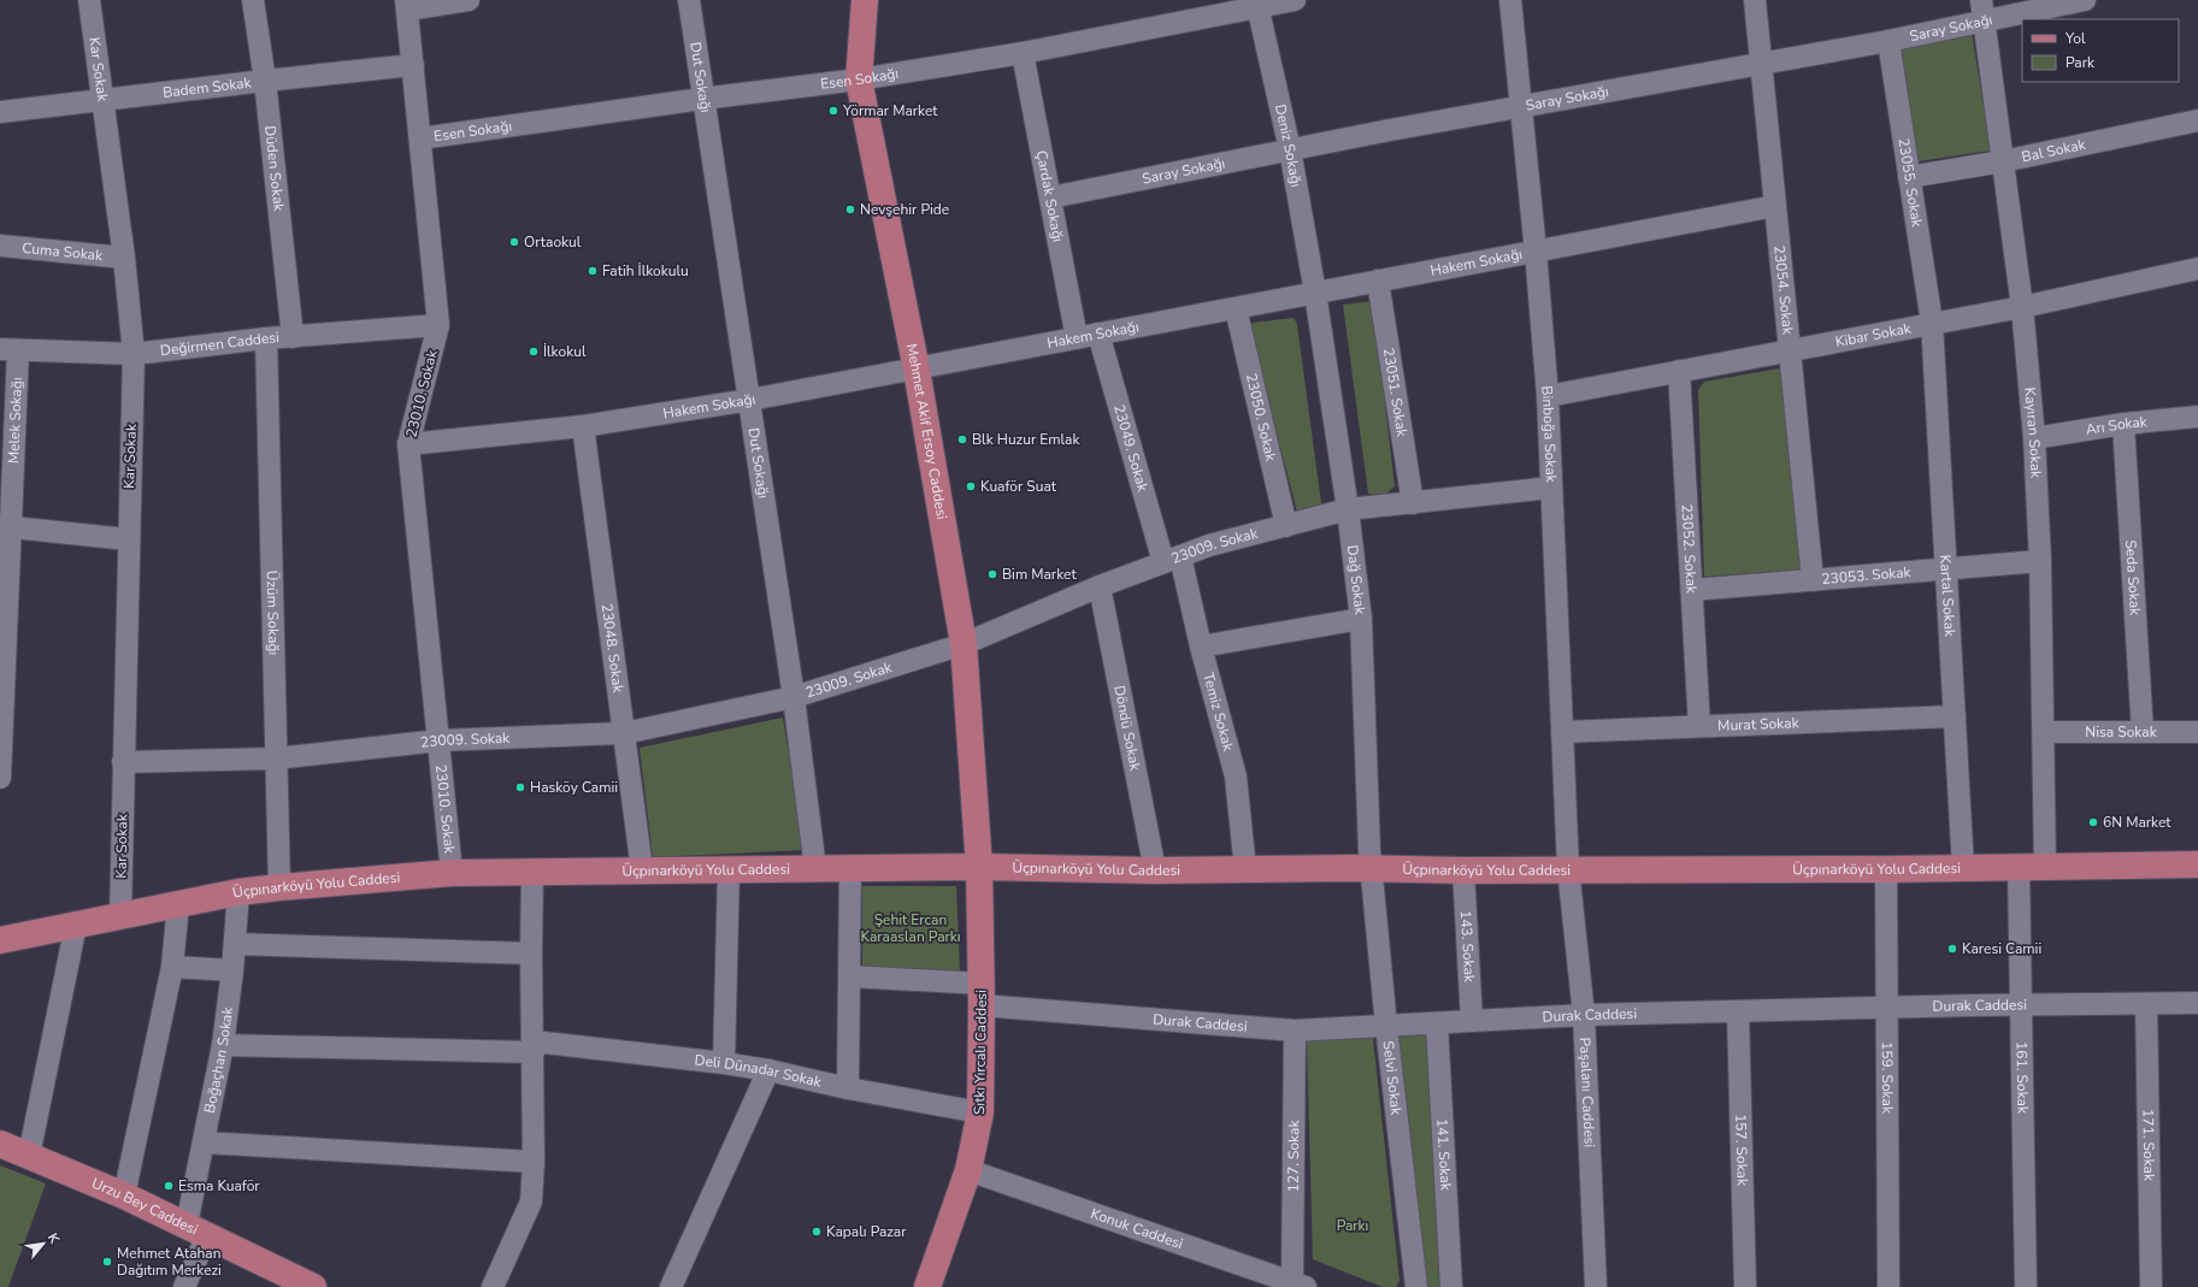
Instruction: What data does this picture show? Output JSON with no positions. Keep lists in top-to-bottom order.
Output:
{
  "streets": {
    "main road": [
      "Mehmet Akif Ersoy Caddesi",
      "Üçpınarköyü Yolu Caddesi",
      "Sıtkı Yırcalı Caddesi",
      "Urzu Bey Caddesi"
    ],
    "street": [
      "Saray Sokağı",
      "Kar Sokak",
      "Dut Sokağı",
      "Esen Sokağı",
      "Badem Sokak",
      "Deniz Sokağı",
      "Bal Sokak",
      "Düden Sokak",
      "23055. Sokak",
      "Çardak Sokağı",
      "Cuma Sokak",
      "Hakem Sokağı",
      "23054. Sokak",
      "Kibar Sokak",
      "Değirmen Caddesi",
      "23051. Sokak",
      "23010. Sokak",
      "23050. Sokak",
      "Melek Sokağı",
      "Arı Sokak",
      "Kayıran Sokak",
      "Binboğa Sokak",
      "23049. Sokak",
      "23009. Sokak",
      "23052. Sokak",
      "23053. Sokak",
      "Seda Sokak",
      "Dağ Sokak",
      "Kartal Sokak",
      "Üzüm Sokağı",
      "23048. Sokak",
      "Temiz Sokak",
      "Murat Sokak",
      "Döndü Sokak",
      "Nisa Sokak",
      "143. Sokak",
      "Durak Caddesi",
      "Boğaçhan Sokak",
      "Deli Dünadar Sokak",
      "Selvi Sokak",
      "159. Sokak",
      "161. Sokak",
      "Paşalanı Caddesi",
      "171. Sokak",
      "157. Sokak",
      "141. Sokak",
      "127. Sokak",
      "Konuk Caddesi"
    ]
  },
  "crossings": [
    ["Saray Sokağı", "Deniz Sokağı"],
    ["Saray Sokağı", "23055. Sokak"],
    ["Saray Sokağı", "Çardak Sokağı"],
    ["Saray Sokağı", "23054. Sokak"],
    ["Saray Sokağı", "Kayıran Sokak"],
    ["Saray Sokağı", "Binboğa Sokak"],
    ["Kar Sokak", "Badem Sokak"],
    ["Kar Sokak", "Cuma Sokak"],
    ["Kar Sokak", "Değirmen Caddesi"],
    ["Kar Sokak", "23009. Sokak"],
    ["Kar Sokak", "Üçpınarköyü Yolu Caddesi"],
    ["Dut Sokağı", "Esen Sokağı"],
    ["Dut Sokağı", "Hakem Sokağı"],
    ["Dut Sokağı", "23009. Sokak"],
    ["Dut Sokağı", "Üçpınarköyü Yolu Caddesi"],
    ["Esen Sokağı", "Deniz Sokağı"],
    ["Esen Sokağı", "Çardak Sokağı"],
    ["Esen Sokağı", "23010. Sokak"],
    ["Esen Sokağı", "Mehmet Akif Ersoy Caddesi"],
    ["Badem Sokak", "Düden Sokak"],
    ["Badem Sokak", "23010. Sokak"],
    ["Deniz Sokağı", "Hakem Sokağı"],
    ["Deniz Sokağı", "Dağ Sokak"],
    ["Bal Sokak", "23055. Sokak"],
    ["Bal Sokak", "Kayıran Sokak"],
    ["Düden Sokak", "Değirmen Caddesi"],
    ["23055. Sokak", "Kibar Sokak"],
    ["23055. Sokak", "Kartal Sokak"],
    ["Çardak Sokağı", "Hakem Sokağı"],
    ["Hakem Sokağı", "23054. Sokak"],
    ["Hakem Sokağı", "23051. Sokak"],
    ["Hakem Sokağı", "23010. Sokak"],
    ["Hakem Sokağı", "23050. Sokak"],
    ["Hakem Sokağı", "Mehmet Akif Ersoy Caddesi"],
    ["Hakem Sokağı", "Binboğa Sokak"],
    ["Hakem Sokağı", "23049. Sokak"],
    ["Hakem Sokağı", "Dağ Sokak"],
    ["Hakem Sokağı", "23048. Sokak"],
    ["23054. Sokak", "Kibar Sokak"],
    ["23054. Sokak", "23053. Sokak"],
    ["Kibar Sokak", "Kayıran Sokak"],
    ["Kibar Sokak", "Binboğa Sokak"],
    ["Kibar Sokak", "23052. Sokak"],
    ["Kibar Sokak", "Kartal Sokak"],
    ["Değirmen Caddesi", "23010. Sokak"],
    ["Değirmen Caddesi", "Melek Sokağı"],
    ["Değirmen Caddesi", "Üzüm Sokağı"],
    ["23051. Sokak", "23009. Sokak"],
    ["23010. Sokak", "23009. Sokak"],
    ["23010. Sokak", "Üçpınarköyü Yolu Caddesi"],
    ["23050. Sokak", "23009. Sokak"],
    ["Arı Sokak", "Kayıran Sokak"],
    ["Arı Sokak", "Seda Sokak"],
    ["Mehmet Akif Ersoy Caddesi", "23009. Sokak"],
    ["Mehmet Akif Ersoy Caddesi", "Üçpınarköyü Yolu Caddesi"],
    ["Mehmet Akif Ersoy Caddesi", "Sıtkı Yırcalı Caddesi"],
    ["Kayıran Sokak", "23053. Sokak"],
    ["Kayıran Sokak", "Nisa Sokak"],
    ["Kayıran Sokak", "Üçpınarköyü Yolu Caddesi"],
    ["Binboğa Sokak", "23009. Sokak"],
    ["Binboğa Sokak", "Murat Sokak"],
    ["Binboğa Sokak", "Üçpınarköyü Yolu Caddesi"],
    ["Binboğa Sokak", "Paşalanı Caddesi"],
    ["23049. Sokak", "23009. Sokak"],
    ["23049. Sokak", "Temiz Sokak"],
    ["23009. Sokak", "Dağ Sokak"],
    ["23009. Sokak", "Üzüm Sokağı"],
    ["23009. Sokak", "23048. Sokak"],
    ["23009. Sokak", "Temiz Sokak"],
    ["23009. Sokak", "Döndü Sokak"],
    ["23052. Sokak", "23053. Sokak"],
    ["23052. Sokak", "Murat Sokak"],
    ["23053. Sokak", "Kartal Sokak"],
    ["Seda Sokak", "Nisa Sokak"],
    ["Dağ Sokak", "Üçpınarköyü Yolu Caddesi"],
    ["Dağ Sokak", "Selvi Sokak"],
    ["Kartal Sokak", "Murat Sokak"],
    ["Kartal Sokak", "Üçpınarköyü Yolu Caddesi"],
    ["Üzüm Sokağı", "Üçpınarköyü Yolu Caddesi"],
    ["23048. Sokak", "Üçpınarköyü Yolu Caddesi"],
    ["Temiz Sokak", "Üçpınarköyü Yolu Caddesi"],
    ["Döndü Sokak", "Üçpınarköyü Yolu Caddesi"],
    ["Üçpınarköyü Yolu Caddesi", "143. Sokak"],
    ["Üçpınarköyü Yolu Caddesi", "Sıtkı Yırcalı Caddesi"],
    ["Üçpınarköyü Yolu Caddesi", "Boğaçhan Sokak"],
    ["Üçpınarköyü Yolu Caddesi", "Selvi Sokak"],
    ["Üçpınarköyü Yolu Caddesi", "159. Sokak"],
    ["Üçpınarköyü Yolu Caddesi", "161. Sokak"],
    ["Üçpınarköyü Yolu Caddesi", "Paşalanı Caddesi"],
    ["143. Sokak", "Durak Caddesi"],
    ["Durak Caddesi", "Sıtkı Yırcalı Caddesi"],
    ["Durak Caddesi", "Selvi Sokak"],
    ["Durak Caddesi", "159. Sokak"],
    ["Durak Caddesi", "161. Sokak"],
    ["Durak Caddesi", "Paşalanı Caddesi"],
    ["Durak Caddesi", "171. Sokak"],
    ["Durak Caddesi", "157. Sokak"],
    ["Durak Caddesi", "141. Sokak"],
    ["Durak Caddesi", "127. Sokak"],
    ["Sıtkı Yırcalı Caddesi", "Deli Dünadar Sokak"],
    ["Sıtkı Yırcalı Caddesi", "Konuk Caddesi"],
    ["Boğaçhan Sokak", "Deli Dünadar Sokak"],
    ["Boğaçhan Sokak", "Urzu Bey Caddesi"],
    ["127. Sokak", "Konuk Caddesi"]
  ],
  "parks": ["Şehit Ercan Karaaslan Parkı", "Parkı"],
  "places": [
    "Yörmar Market",
    "Nevşehir Pide",
    "Ortaokul",
    "Fatih İlkokulu",
    "İlkokul",
    "Blk Huzur Emlak",
    "Kuaför Suat",
    "Bim Market",
    "Hasköy Camii",
    "6N Market",
    "Karesi Camii",
    "Esma Kuaför",
    "Kapalı Pazar",
    "Mehmet Atahan Dağıtım Merkezi"
  ],
  "legend": ["Yol", "Park"],
  "north": "top right"
}
